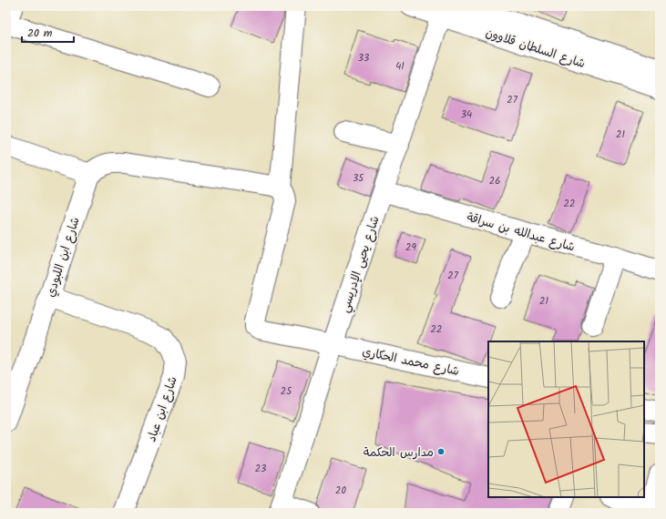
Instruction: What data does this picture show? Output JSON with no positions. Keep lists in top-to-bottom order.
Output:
{
  "streets": {
    "street": [
      "شارع السلطان قلاوون",
      "شارع عبدالله بن سراقة",
      "شارع ابن اللبودي",
      "شارع يحيى الإدريسي",
      "شارع محمد الحكاري",
      "شارع ابن عباد"
    ]
  },
  "crossings": [
    ["شارع السلطان قلاوون", "شارع يحيى الإدريسي"],
    ["شارع عبدالله بن سراقة", "شارع يحيى الإدريسي"],
    ["شارع ابن اللبودي", "شارع ابن عباد"],
    ["شارع يحيى الإدريسي", "شارع محمد الحكاري"]
  ],
  "places": ["مدارس الحكمة"],
  "house_numbers": [
    "33",
    "41",
    "27",
    "34",
    "21",
    "35",
    "26",
    "22",
    "29",
    "27",
    "21",
    "22",
    "25",
    "23",
    "20"
  ],
  "scale_bar": "20 m"
}
